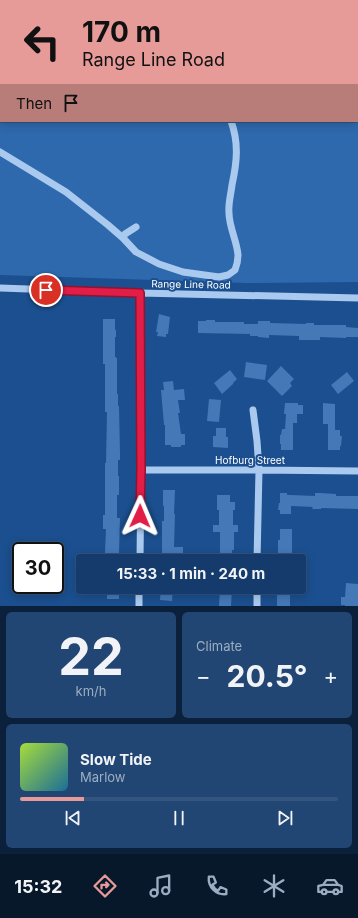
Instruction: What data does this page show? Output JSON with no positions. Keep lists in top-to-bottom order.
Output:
{
  "streets": {
    "street": ["Range Line Road", "Hofburg Street"]
  },
  "page": {
    "turn": ["170 m", "Range Line Road"],
    "then": "Then",
    "limit": "30",
    "trip": "15:33 · 1 min · 240 m",
    "tile": [
      ["22", "km/h"],
      "Climate"
    ],
    "heat": ["−", "20.5°", "+"],
    "song": ["Slow Tide", "Marlow"],
    "tabs": "15:32"
  }
}
